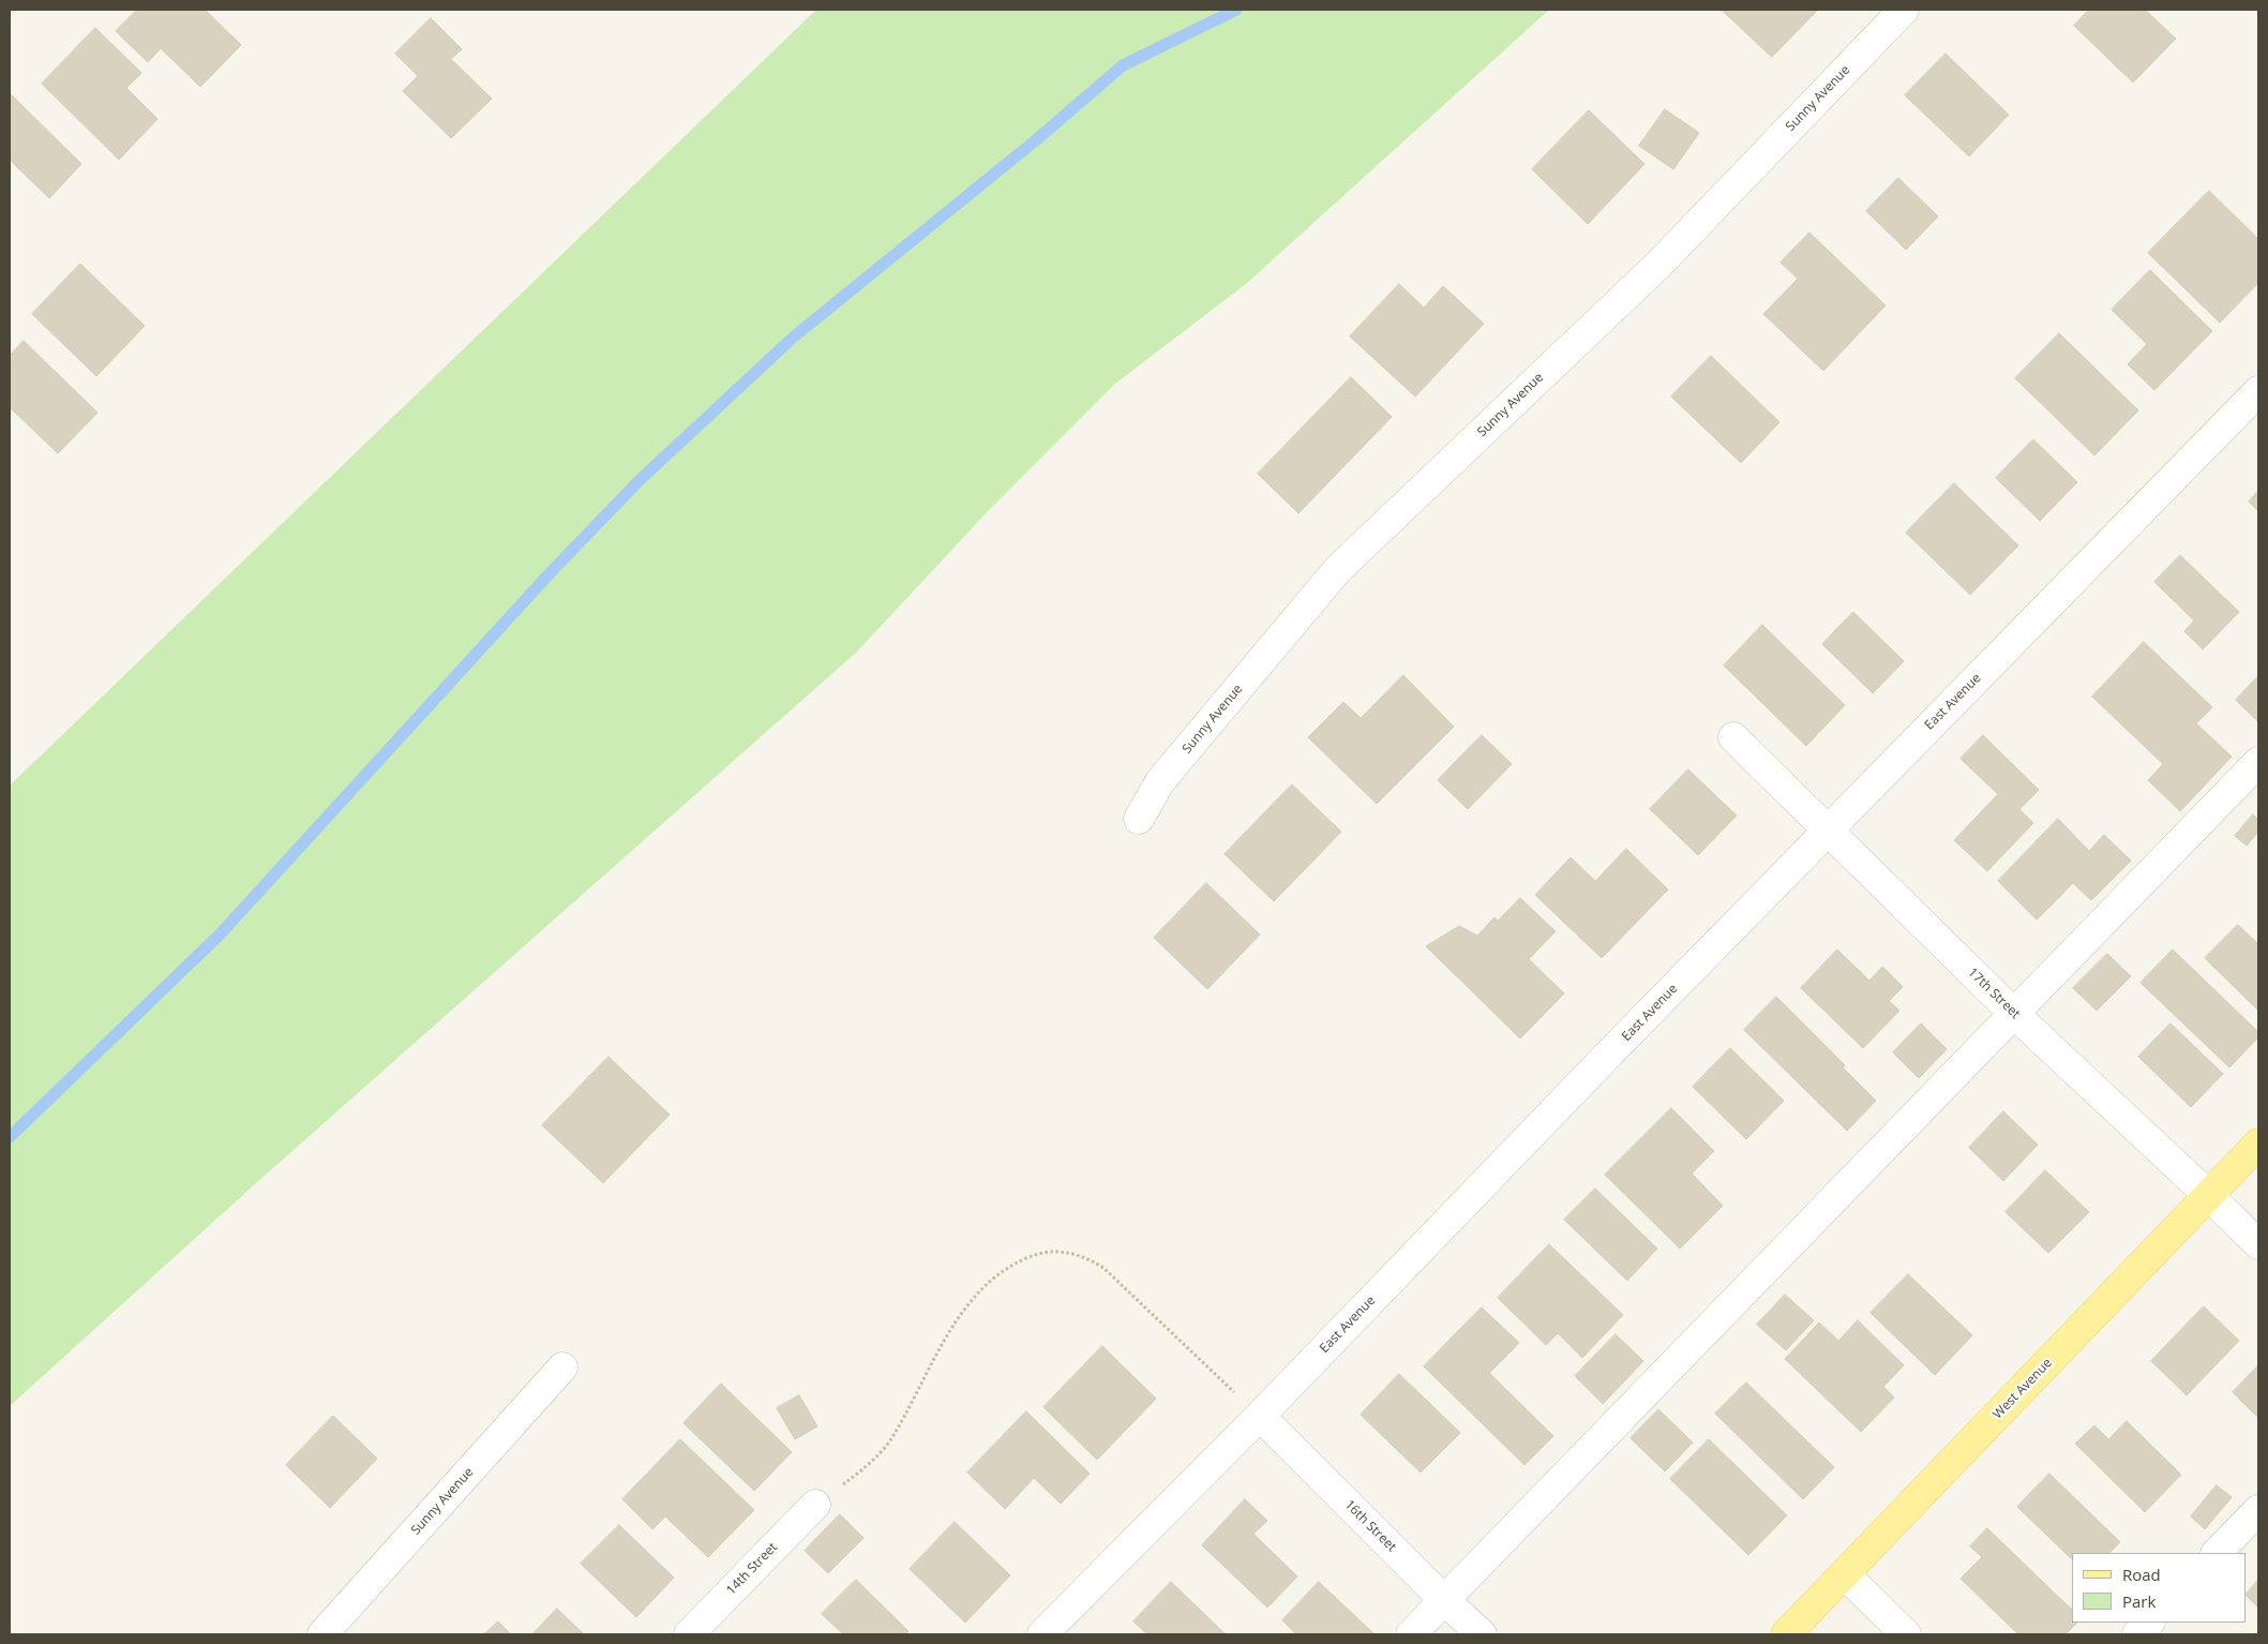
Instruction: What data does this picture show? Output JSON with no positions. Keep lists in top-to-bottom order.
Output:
{
  "streets": {
    "main road": ["West Avenue"],
    "street": [
      "Sunny Avenue",
      "East Avenue",
      "17th Street",
      "16th Street",
      "14th Street"
    ]
  },
  "crossings": [
    ["East Avenue", "17th Street"],
    ["East Avenue", "16th Street"],
    ["17th Street", "West Avenue"]
  ],
  "legend": ["Road", "Park"]
}
